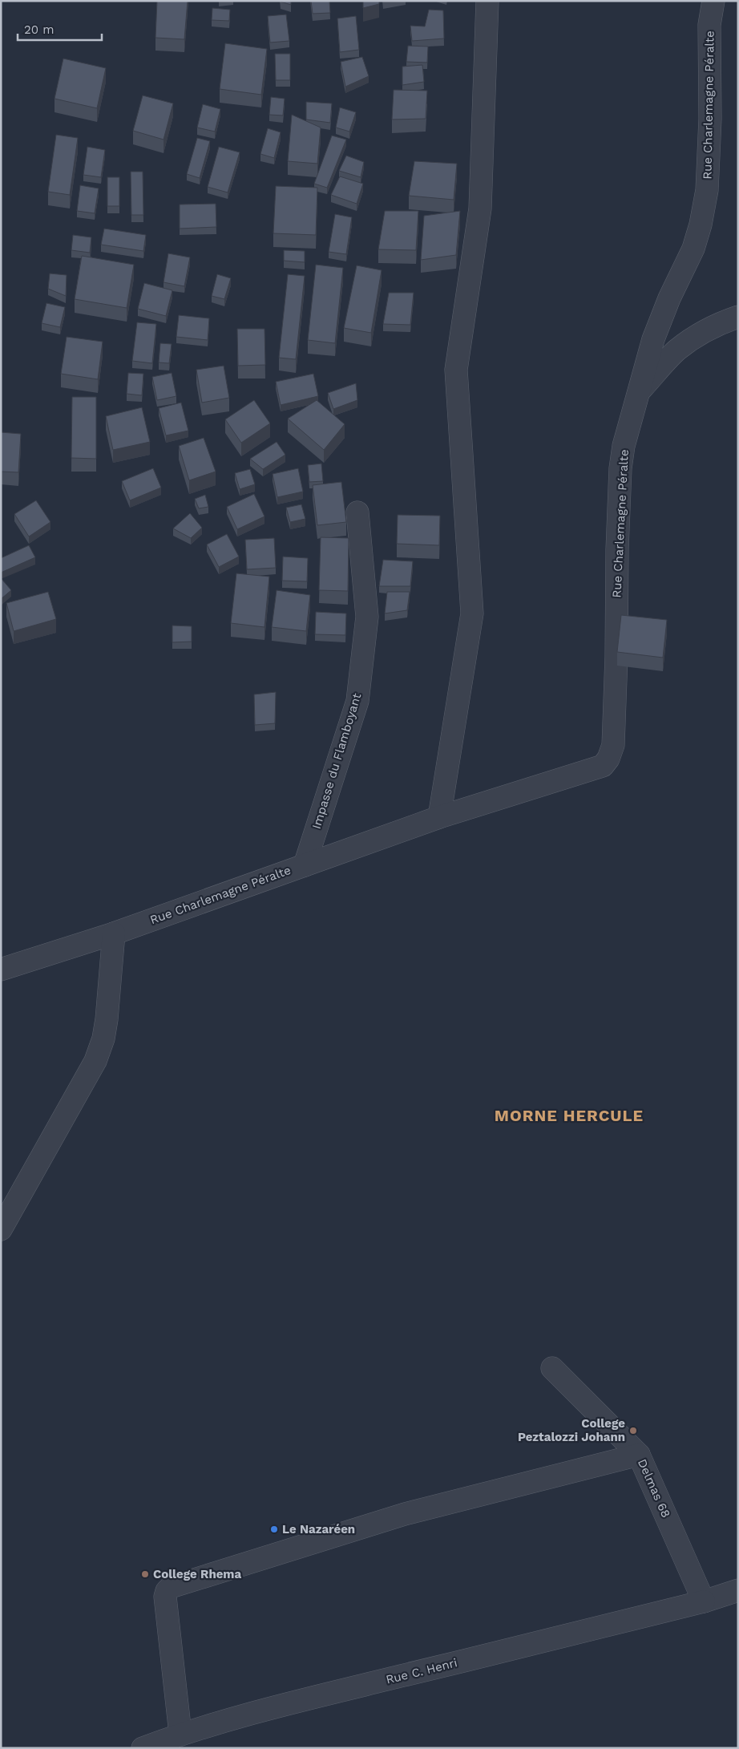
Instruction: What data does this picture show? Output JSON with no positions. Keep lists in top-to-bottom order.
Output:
{
  "streets": {
    "street": [
      "Rue Charlemagne Péralte",
      "Impasse du Flamboyant",
      "Delmas 68",
      "Rue C. Henri"
    ]
  },
  "crossings": [
    ["Rue Charlemagne Péralte", "Impasse du Flamboyant"],
    ["Delmas 68", "Rue C. Henri"]
  ],
  "districts": ["MORNE HERCULE"],
  "places": ["College Peztalozzi Johann", "Le Nazaréen", "College Rhema"],
  "scale_bar": "20 m"
}
